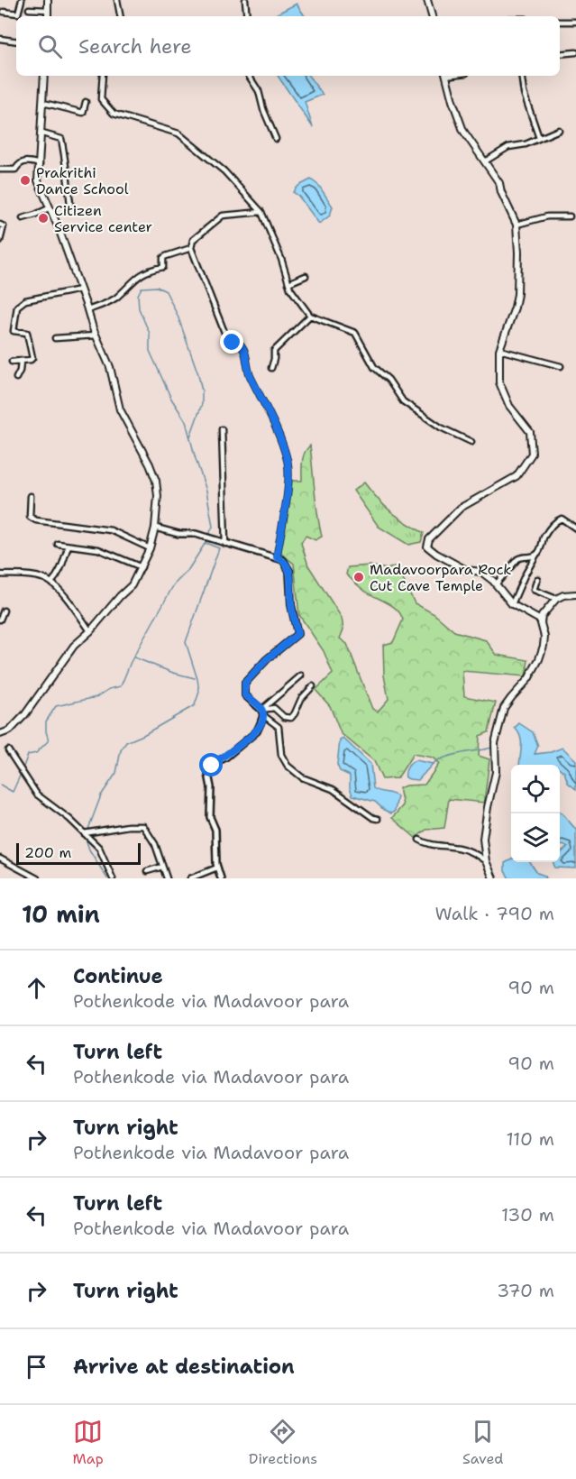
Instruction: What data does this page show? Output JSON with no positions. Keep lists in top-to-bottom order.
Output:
{
  "places": ["Prakrithi Dance School", "Citizen Service center", "Madavoorpara Rock Cut Cave Temple"],
  "scale_bar": "200 m",
  "page": {
    "search": "Search here",
    "scale": "200 m",
    "heading": ["10 min", "Walk · 790 m"],
    "list": [
      ["Continue", "Pothenkode via Madavoor para", "90 m"],
      ["Turn left", "Pothenkode via Madavoor para", "90 m"],
      ["Turn right", "Pothenkode via Madavoor para", "110 m"],
      ["Turn left", "Pothenkode via Madavoor para", "130 m"],
      ["Turn right", "370 m"],
      "Arrive at destination"
    ],
    "nav": ["Map", "Directions", "Saved"]
  }
}
